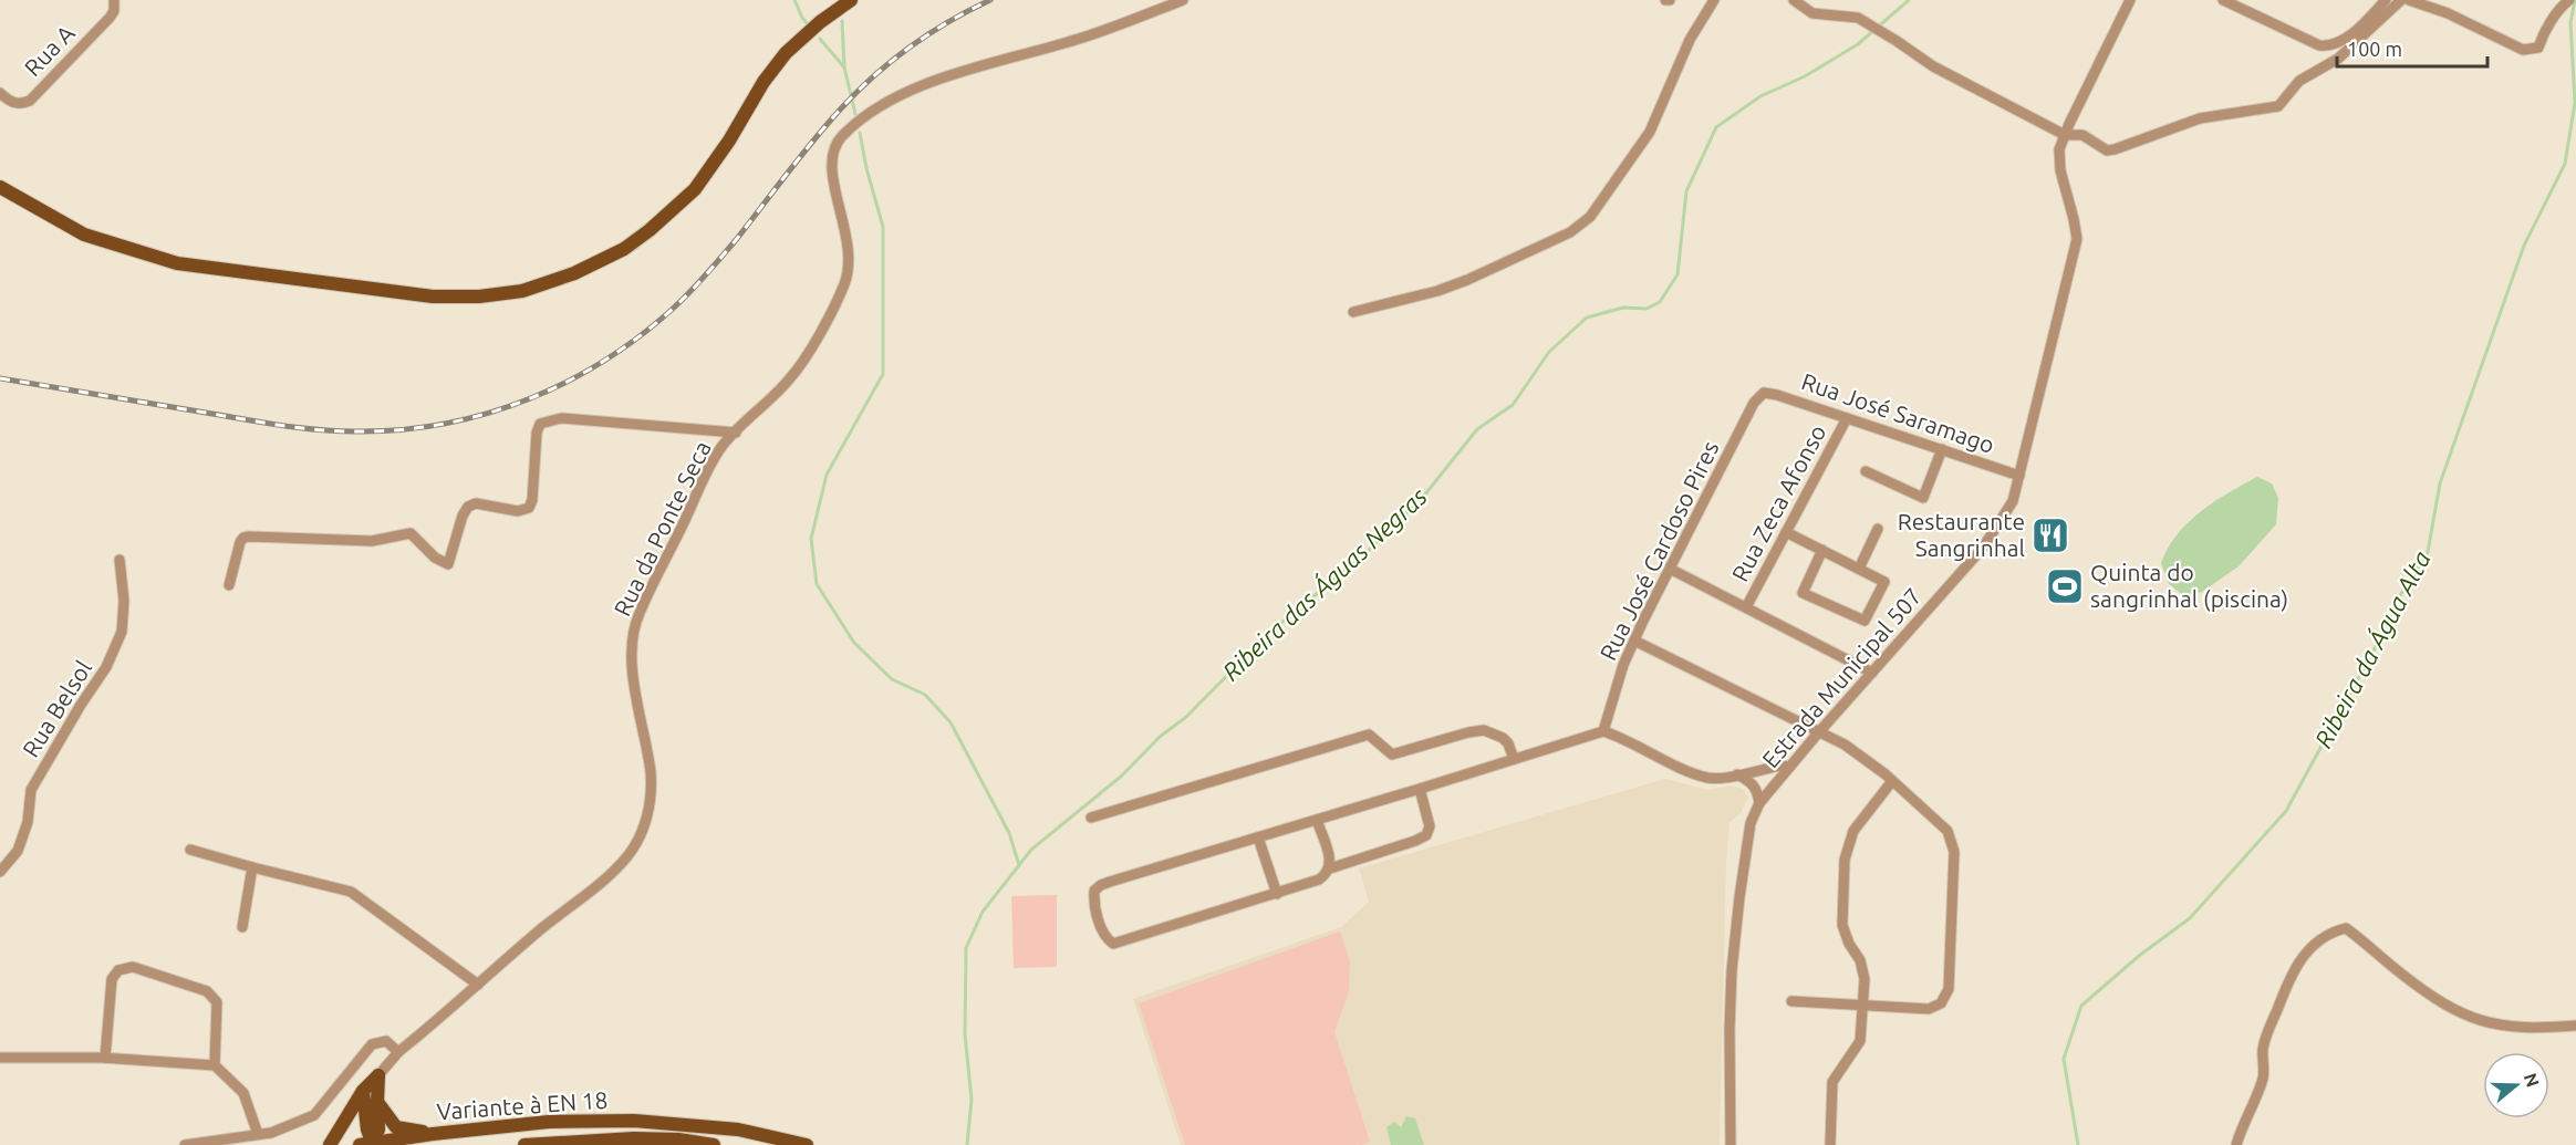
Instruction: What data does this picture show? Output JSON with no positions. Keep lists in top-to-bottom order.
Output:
{
  "streets": {
    "main road": ["Variante à EN 18"],
    "street": [
      "Rua A",
      "Rua José Saramago",
      "Rua Zeca Afonso",
      "Rua da Ponte Seca",
      "Rua José Cardoso Pires",
      "Estrada Municipal 507",
      "Rua Belsol"
    ]
  },
  "crossings": [
    ["Rua José Saramago", "Rua Zeca Afonso"],
    ["Rua José Saramago", "Rua José Cardoso Pires"],
    ["Rua José Saramago", "Estrada Municipal 507"]
  ],
  "water": ["Ribeira das Águas Negras", "Ribeira da Água Alta"],
  "places": {
    "restaurant": ["Restaurante Sangrinhal"],
    "sports": ["Quinta do sangrinhal (piscina)"]
  },
  "scale_bar": "100 m",
  "north": "right"
}
